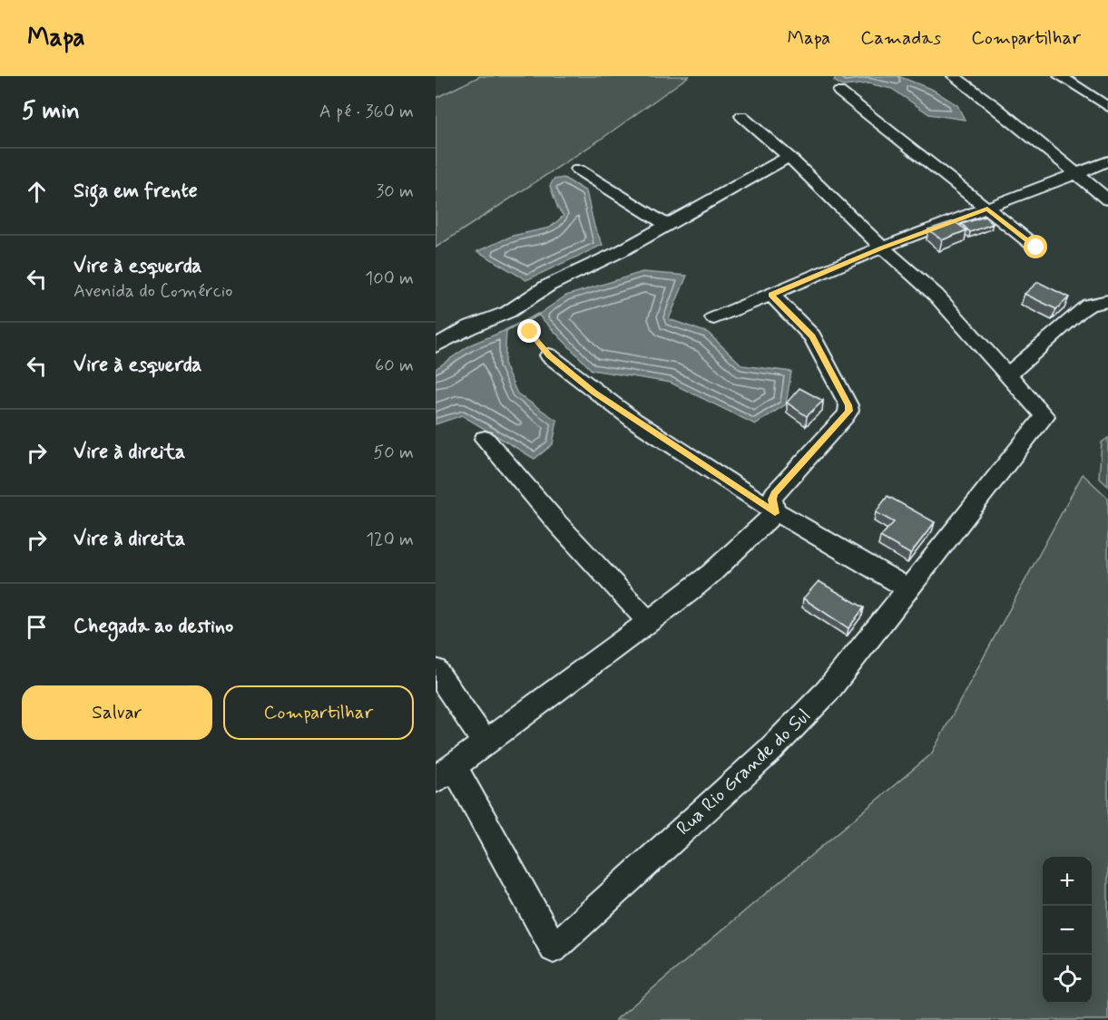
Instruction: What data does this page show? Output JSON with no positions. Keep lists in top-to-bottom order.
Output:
{
  "streets": {
    "street": ["Rua Rio Grande do Sul"]
  },
  "page": {
    "header": "Mapa",
    "nav": ["Mapa", "Camadas", "Compartilhar"],
    "heading": ["5 min", "A pé · 360 m"],
    "list": [
      ["Siga em frente", "30 m"],
      ["Vire à esquerda", "Avenida do Comércio", "100 m"],
      ["Vire à esquerda", "60 m"],
      ["Vire à direita", "50 m"],
      ["Vire à direita", "120 m"],
      "Chegada ao destino"
    ],
    "buttons": ["Salvar", "Compartilhar"],
    "map_buttons": ["+", "−"]
  }
}
